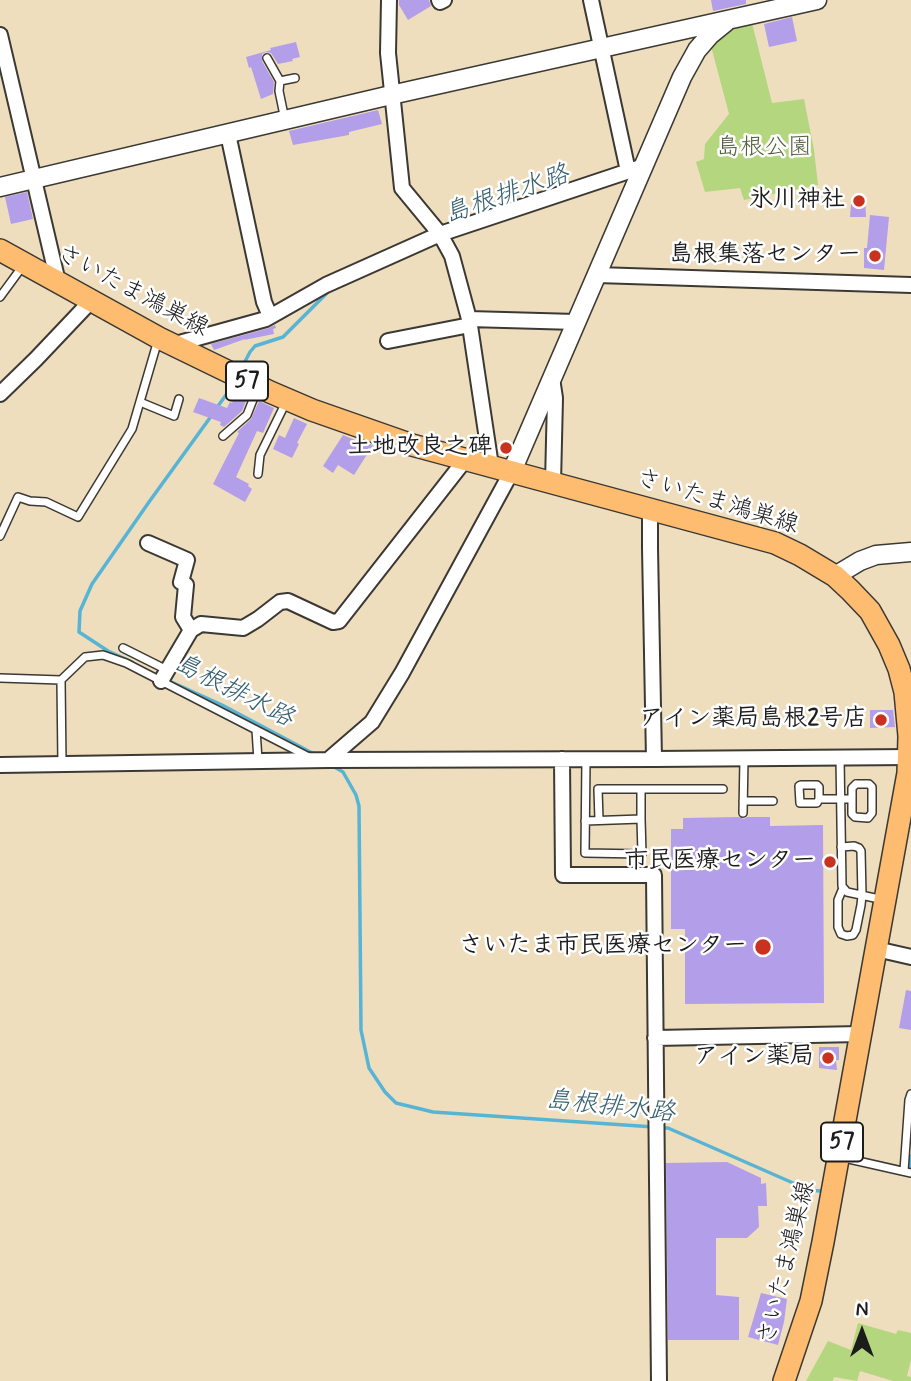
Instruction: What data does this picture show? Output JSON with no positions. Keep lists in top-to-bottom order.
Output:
{
  "streets": {
    "main road": ["さいたま鴻巣線", "57"]
  },
  "water": ["島根排水路"],
  "parks": ["島根公園"],
  "places": [
    "氷川神社",
    "島根集落センター",
    "土地改良之碑",
    "アイン薬局島根2号店",
    "市民医療センター",
    "さいたま市民医療センター",
    "アイン薬局"
  ],
  "north": "top"
}
